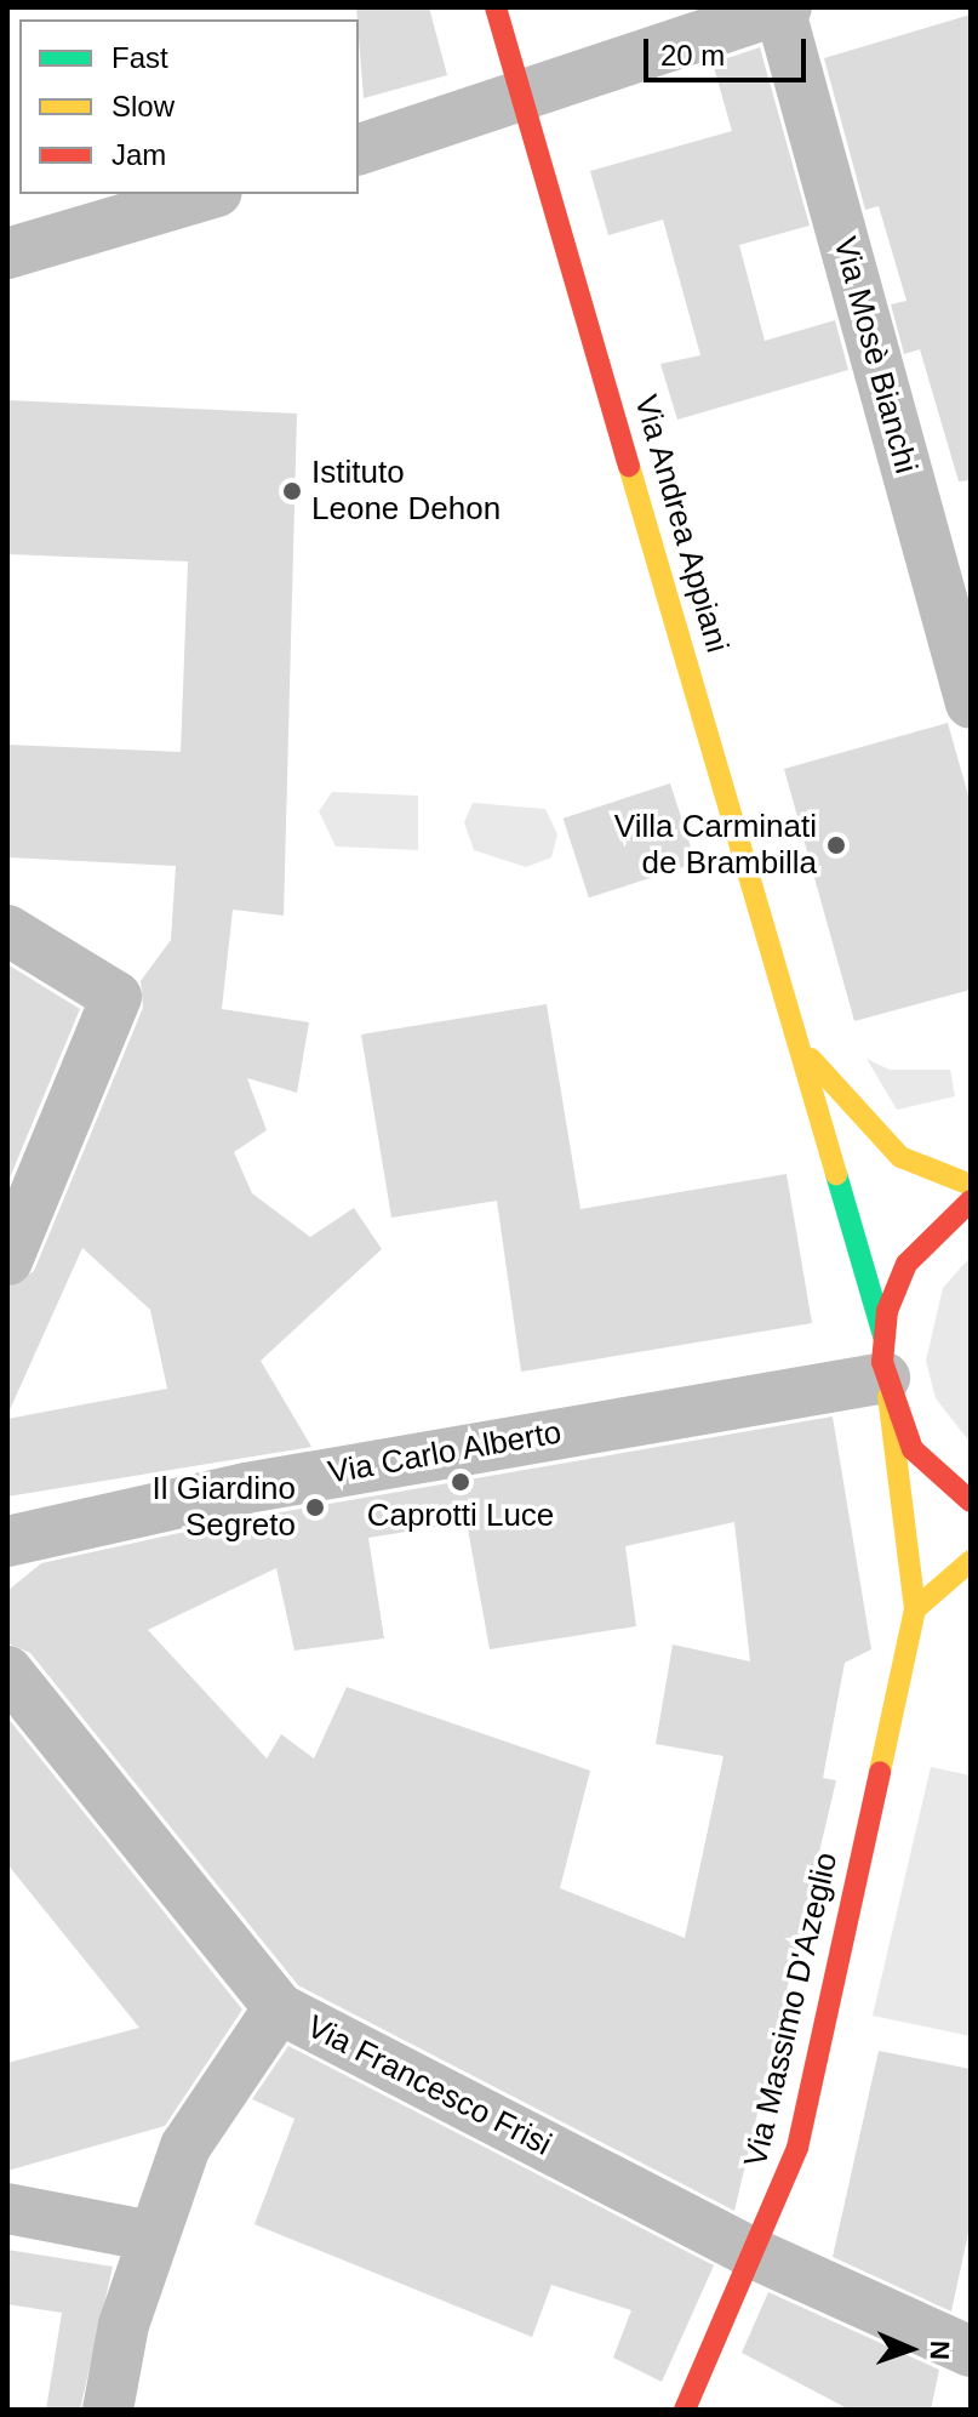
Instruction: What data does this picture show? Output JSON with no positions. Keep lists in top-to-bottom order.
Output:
{
  "streets": {
    "street": [
      "Via Mosè Bianchi",
      "Via Andrea Appiani",
      "Via Carlo Alberto",
      "Via Massimo D'Azeglio",
      "Via Francesco Frisi"
    ]
  },
  "crossings": [
    ["Via Andrea Appiani", "Via Carlo Alberto"],
    ["Via Andrea Appiani", "Via Massimo D'Azeglio"],
    ["Via Carlo Alberto", "Via Massimo D'Azeglio"],
    ["Via Massimo D'Azeglio", "Via Francesco Frisi"]
  ],
  "places": [
    "Istituto Leone Dehon",
    "Villa Carminati de Brambilla",
    "Caprotti Luce",
    "Il Giardino Segreto"
  ],
  "legend": ["Fast", "Slow", "Jam"],
  "scale_bar": "20 m",
  "north": "right"
}
